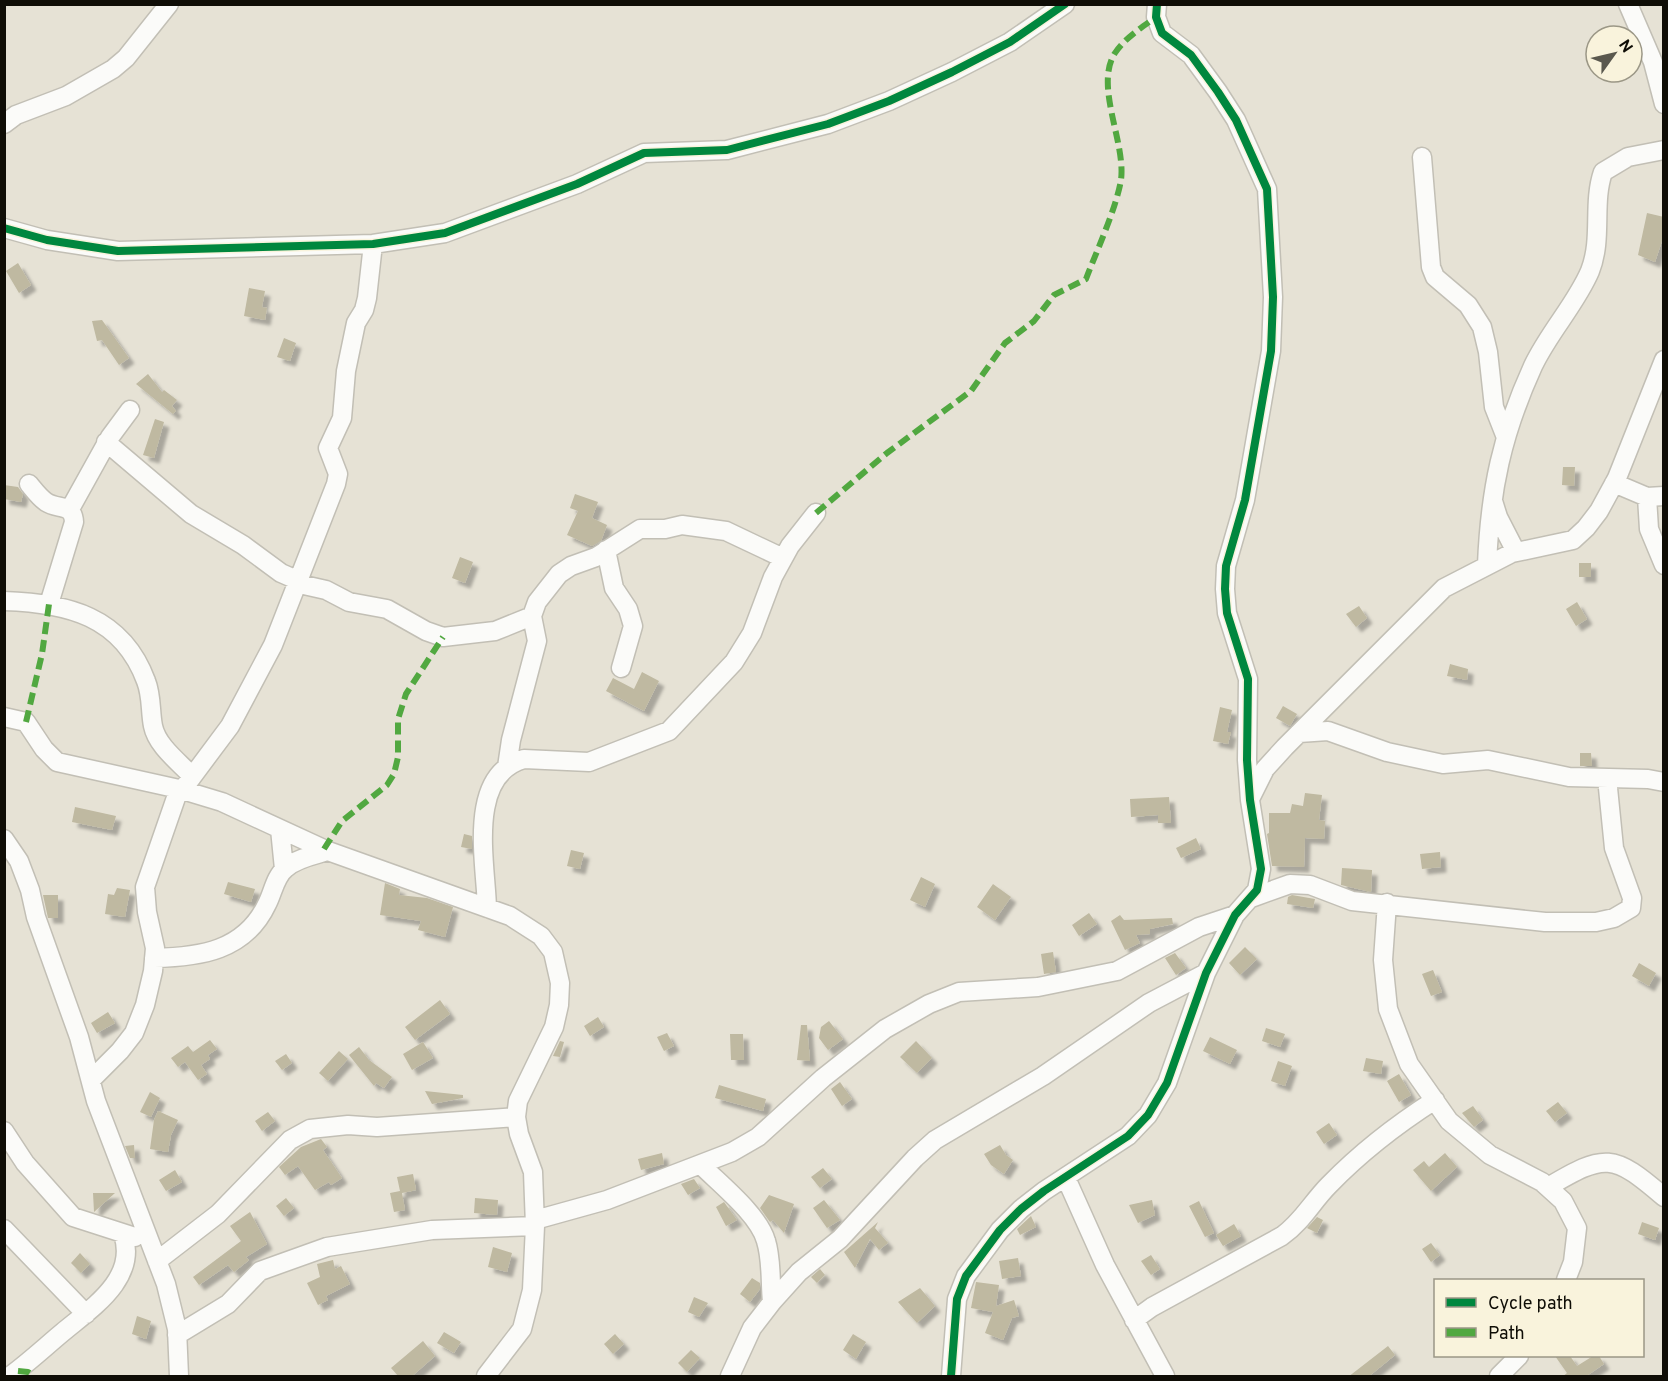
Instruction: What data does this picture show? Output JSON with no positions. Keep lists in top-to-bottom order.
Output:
{
  "legend": ["Cycle path", "Path"],
  "north": "top right"
}
